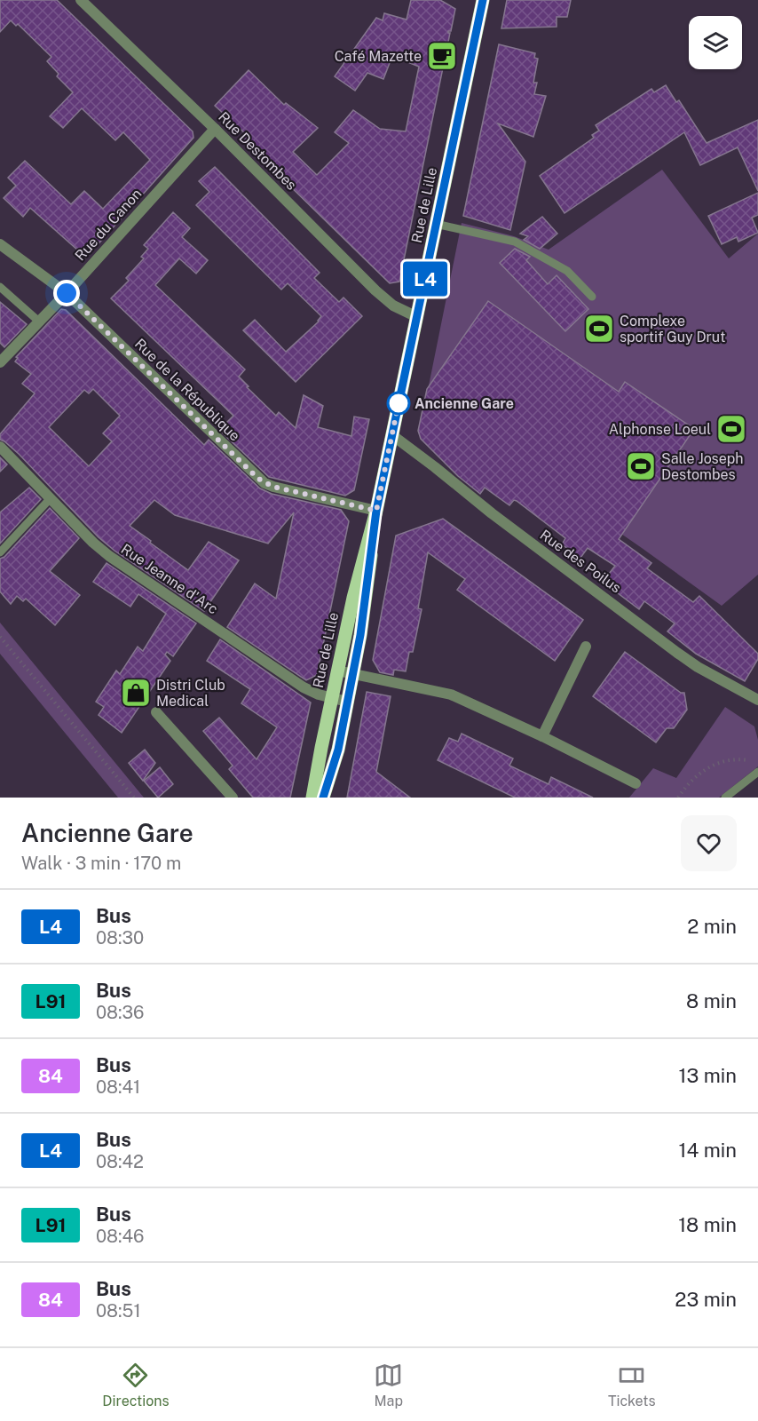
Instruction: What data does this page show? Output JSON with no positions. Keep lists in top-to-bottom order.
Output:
{
  "streets": {
    "main road": ["Rue de Lille"],
    "street": [
      "Rue Destombes",
      "Rue du Canon",
      "Rue de la République",
      "Rue des Poilus",
      "Rue Jeanne d'Arc"
    ]
  },
  "crossings": [
    ["Rue Destombes", "Rue de Lille"],
    ["Rue Destombes", "Rue du Canon"],
    ["Rue de Lille", "Rue de la République"],
    ["Rue de Lille", "Rue des Poilus"],
    ["Rue de Lille", "Rue Jeanne d'Arc"],
    ["Rue du Canon", "Rue de la République"]
  ],
  "places": {
    "cafe": ["Café Mazette"],
    "sports": ["Complexe sportif Guy Drut", "Alphonse Loeul", "Salle Joseph Destombes"],
    "other": ["Ancienne Gare"],
    "shop": ["Distri Club Medical"]
  },
  "lines": ["bus line L4"],
  "page": {
    "on_map": "L4",
    "heading": ["Ancienne Gare", "Walk · 3 min · 170 m"],
    "list": [
      {
        "mark": "L4",
        "name": "Bus",
        "note": "08:30",
        "value": "2 min"
      },
      {
        "mark": "L91",
        "name": "Bus",
        "note": "08:36",
        "value": "8 min"
      },
      {
        "mark": "84",
        "name": "Bus",
        "note": "08:41",
        "value": "13 min"
      },
      {
        "mark": "L4",
        "name": "Bus",
        "note": "08:42",
        "value": "14 min"
      },
      {
        "mark": "L91",
        "name": "Bus",
        "note": "08:46",
        "value": "18 min"
      },
      {
        "mark": "84",
        "name": "Bus",
        "note": "08:51",
        "value": "23 min"
      }
    ],
    "tabs": ["Directions", "Map", "Tickets"]
  }
}
